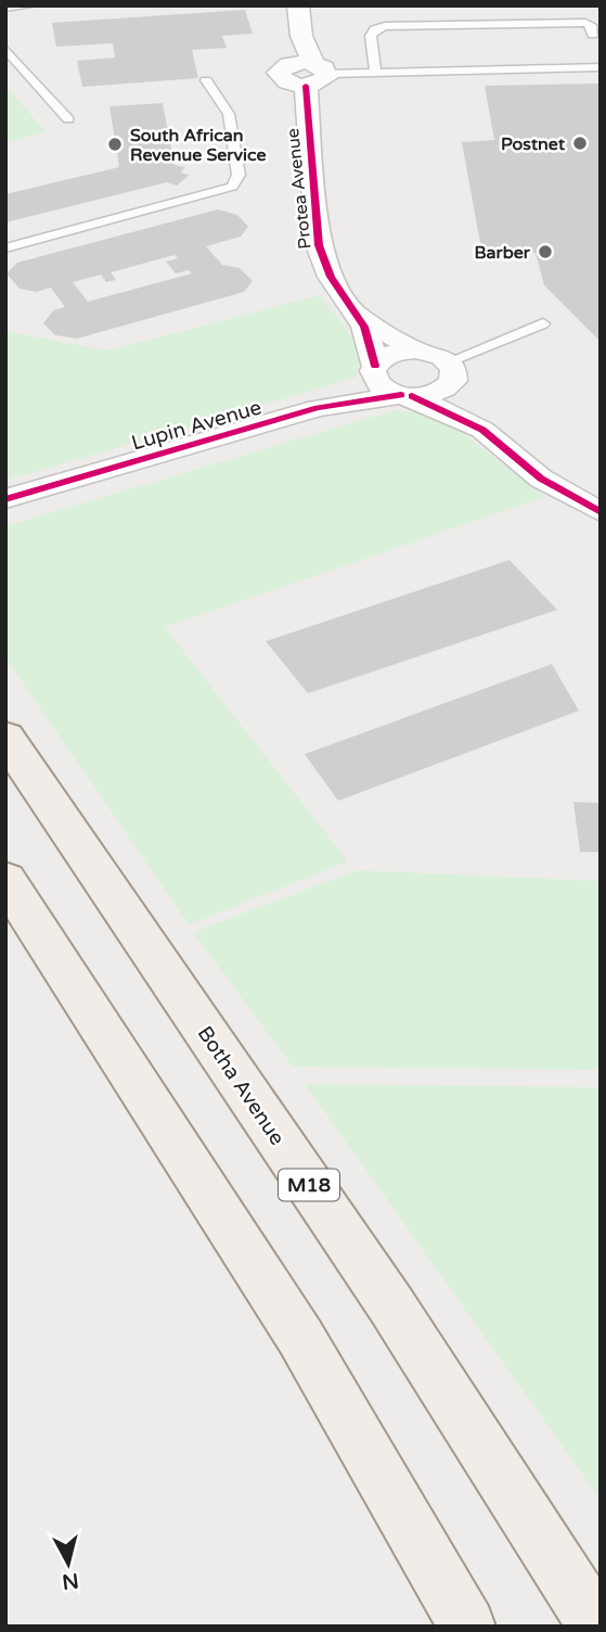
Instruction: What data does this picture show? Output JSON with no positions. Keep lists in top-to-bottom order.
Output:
{
  "streets": {
    "main road": ["Botha Avenue", "M18"],
    "street": ["Protea Avenue", "Lupin Avenue"]
  },
  "crossings": [
    ["Protea Avenue", "Lupin Avenue"]
  ],
  "places": ["Postnet", "South African Revenue Service", "Barber"],
  "north": "bottom"
}
